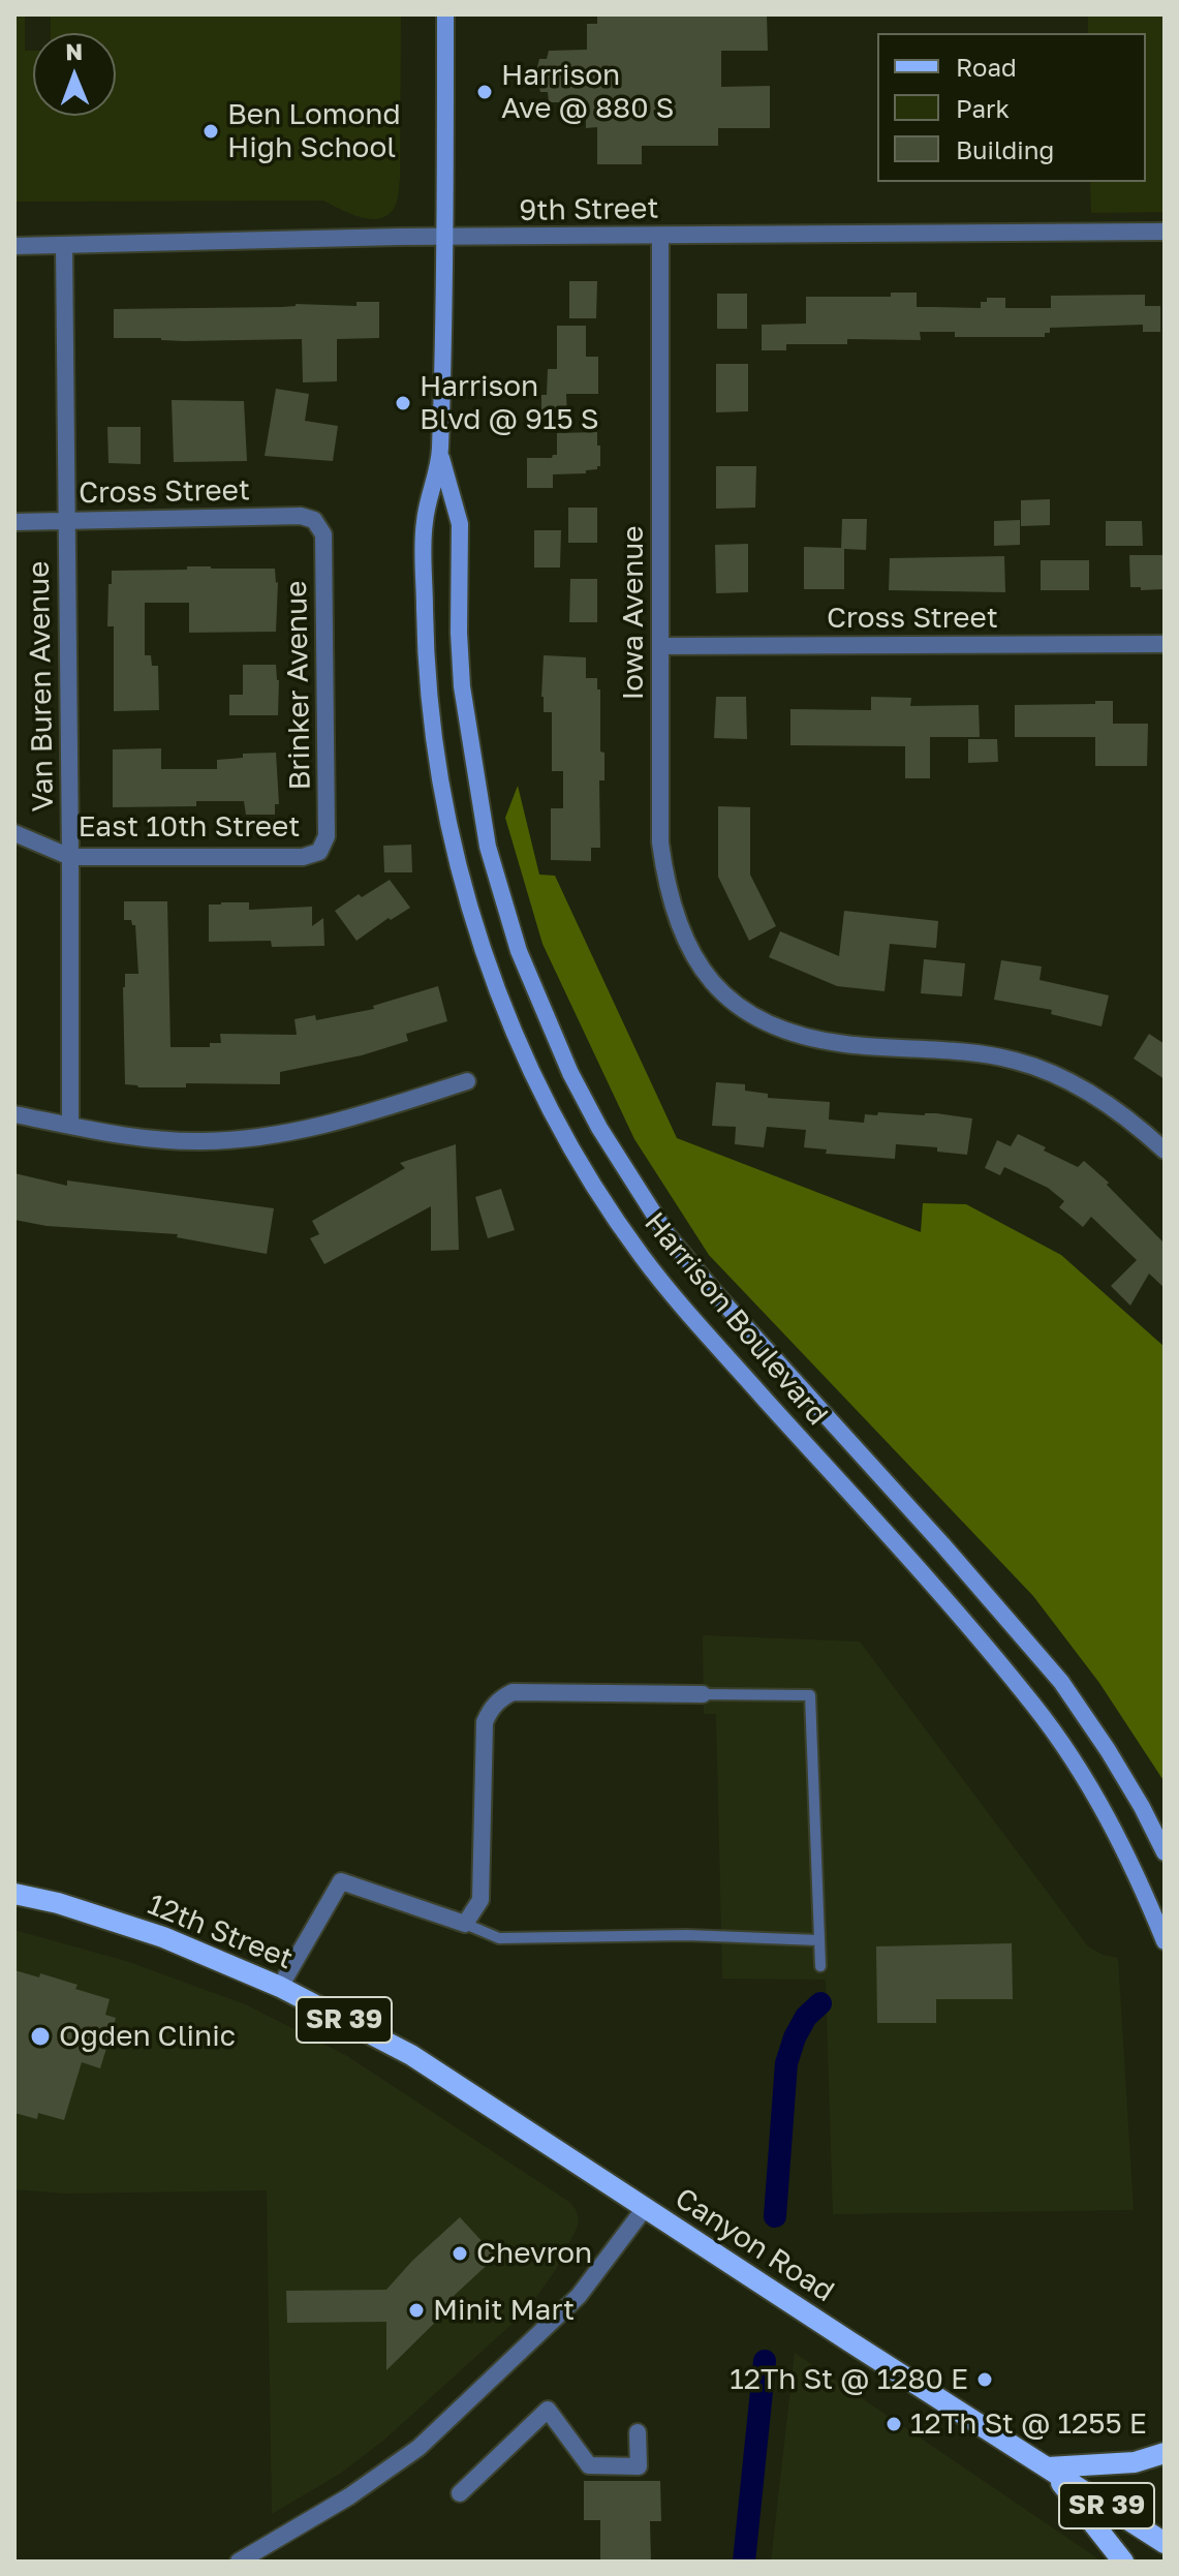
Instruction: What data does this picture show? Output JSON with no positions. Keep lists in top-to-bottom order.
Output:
{
  "streets": {
    "main road": [
      "Harrison Boulevard",
      "12th Street",
      "SR 39",
      "Canyon Road"
    ],
    "street": [
      "9th Street",
      "Cross Street",
      "Iowa Avenue",
      "Brinker Avenue",
      "Van Buren Avenue",
      "East 10th Street"
    ]
  },
  "crossings": [
    ["9th Street", "Iowa Avenue"],
    ["9th Street", "Van Buren Avenue"],
    ["9th Street", "Harrison Boulevard"],
    ["Cross Street", "Iowa Avenue"],
    ["Cross Street", "Brinker Avenue"],
    ["Cross Street", "Van Buren Avenue"],
    ["Brinker Avenue", "East 10th Street"],
    ["Van Buren Avenue", "East 10th Street"],
    ["12th Street", "Canyon Road"]
  ],
  "places": [
    "Harrison Ave @ 880 S",
    "Ben Lomond High School",
    "Harrison Blvd @ 915 S",
    "Ogden Clinic",
    "Chevron",
    "Minit Mart",
    "12Th St @ 1280 E",
    "12Th St @ 1255 E"
  ],
  "legend": ["Road", "Park", "Building"],
  "north": "top"
}
